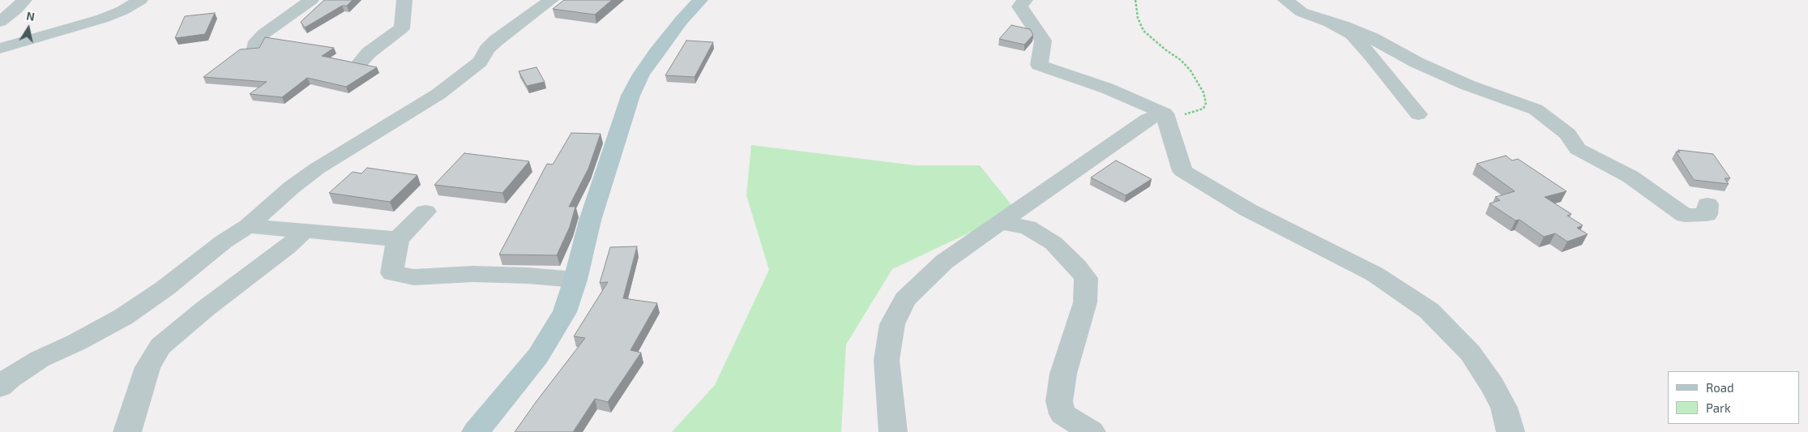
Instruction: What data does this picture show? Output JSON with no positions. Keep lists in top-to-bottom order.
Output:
{
  "legend": ["Road", "Park"],
  "north": "top"
}
